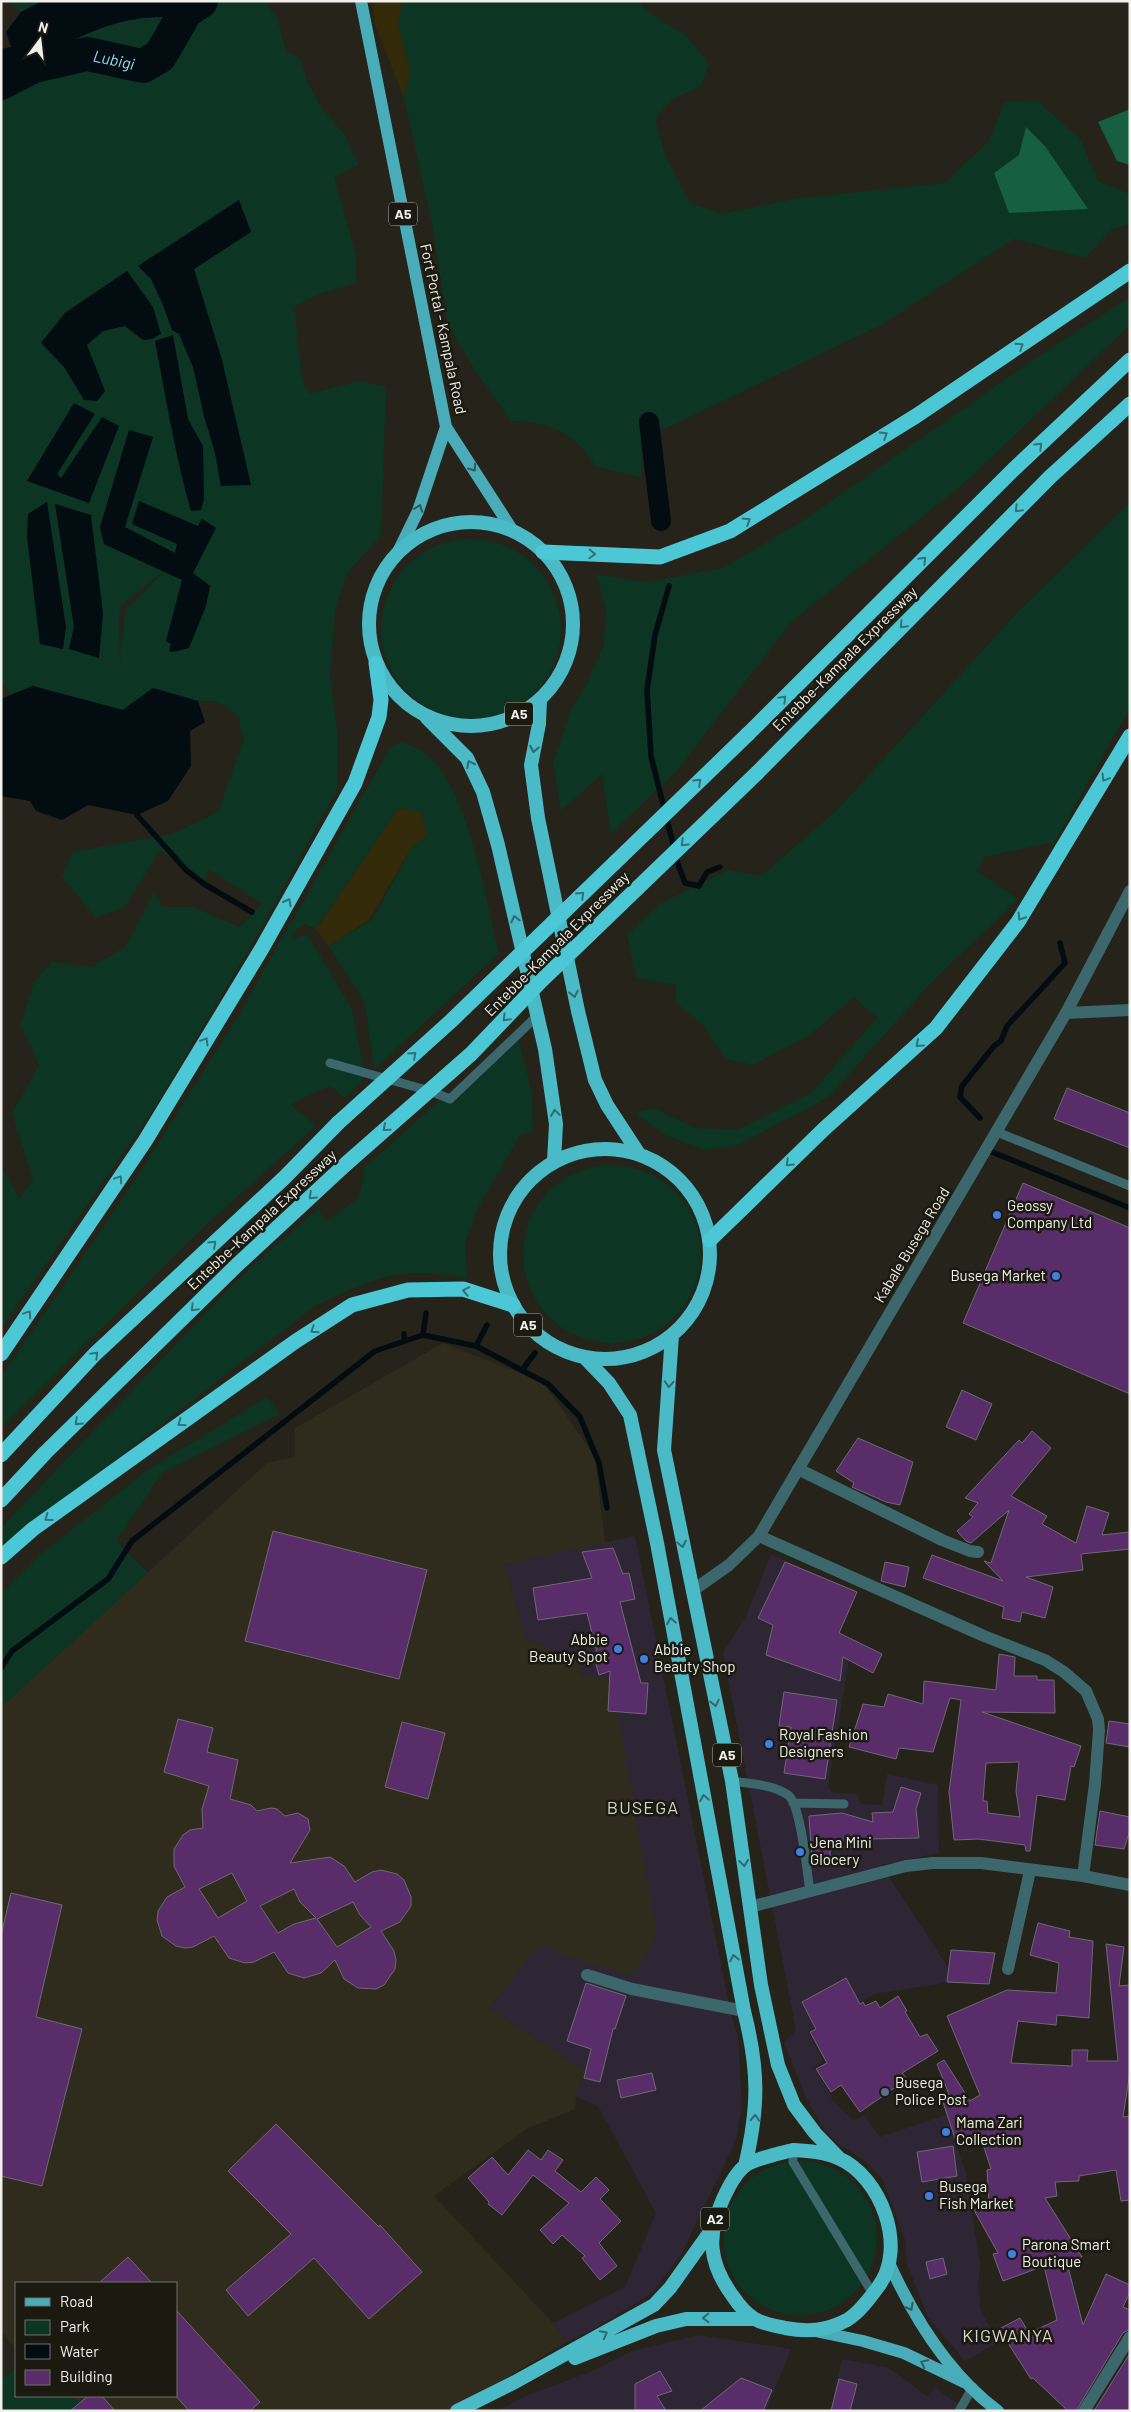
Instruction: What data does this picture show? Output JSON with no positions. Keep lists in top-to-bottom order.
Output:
{
  "streets": {
    "highway": ["A5", "Entebbe–Kampala Expressway", "A2"],
    "main road": ["Fort Portal - Kampala Road"],
    "street": ["Kabale Busega Road"]
  },
  "crossings": [
    ["A5", "Fort Portal - Kampala Road"],
    ["A5", "Kabale Busega Road"],
    ["A5", "A2"]
  ],
  "districts": ["BUSEGA", "KIGWANYA"],
  "water": ["Lubigi"],
  "places": [
    "Geossy Company Ltd",
    "Busega Market",
    "Abbie Beauty Spot",
    "Abbie Beauty Shop",
    "Royal Fashion Designers",
    "Jena Mini Glocery",
    "Busega Police Post",
    "Mama Zari Collection",
    "Busega Fish Market",
    "Parona Smart Boutique"
  ],
  "legend": [
    "Road",
    "Park",
    "Water",
    "Building"
  ],
  "north": "top"
}
